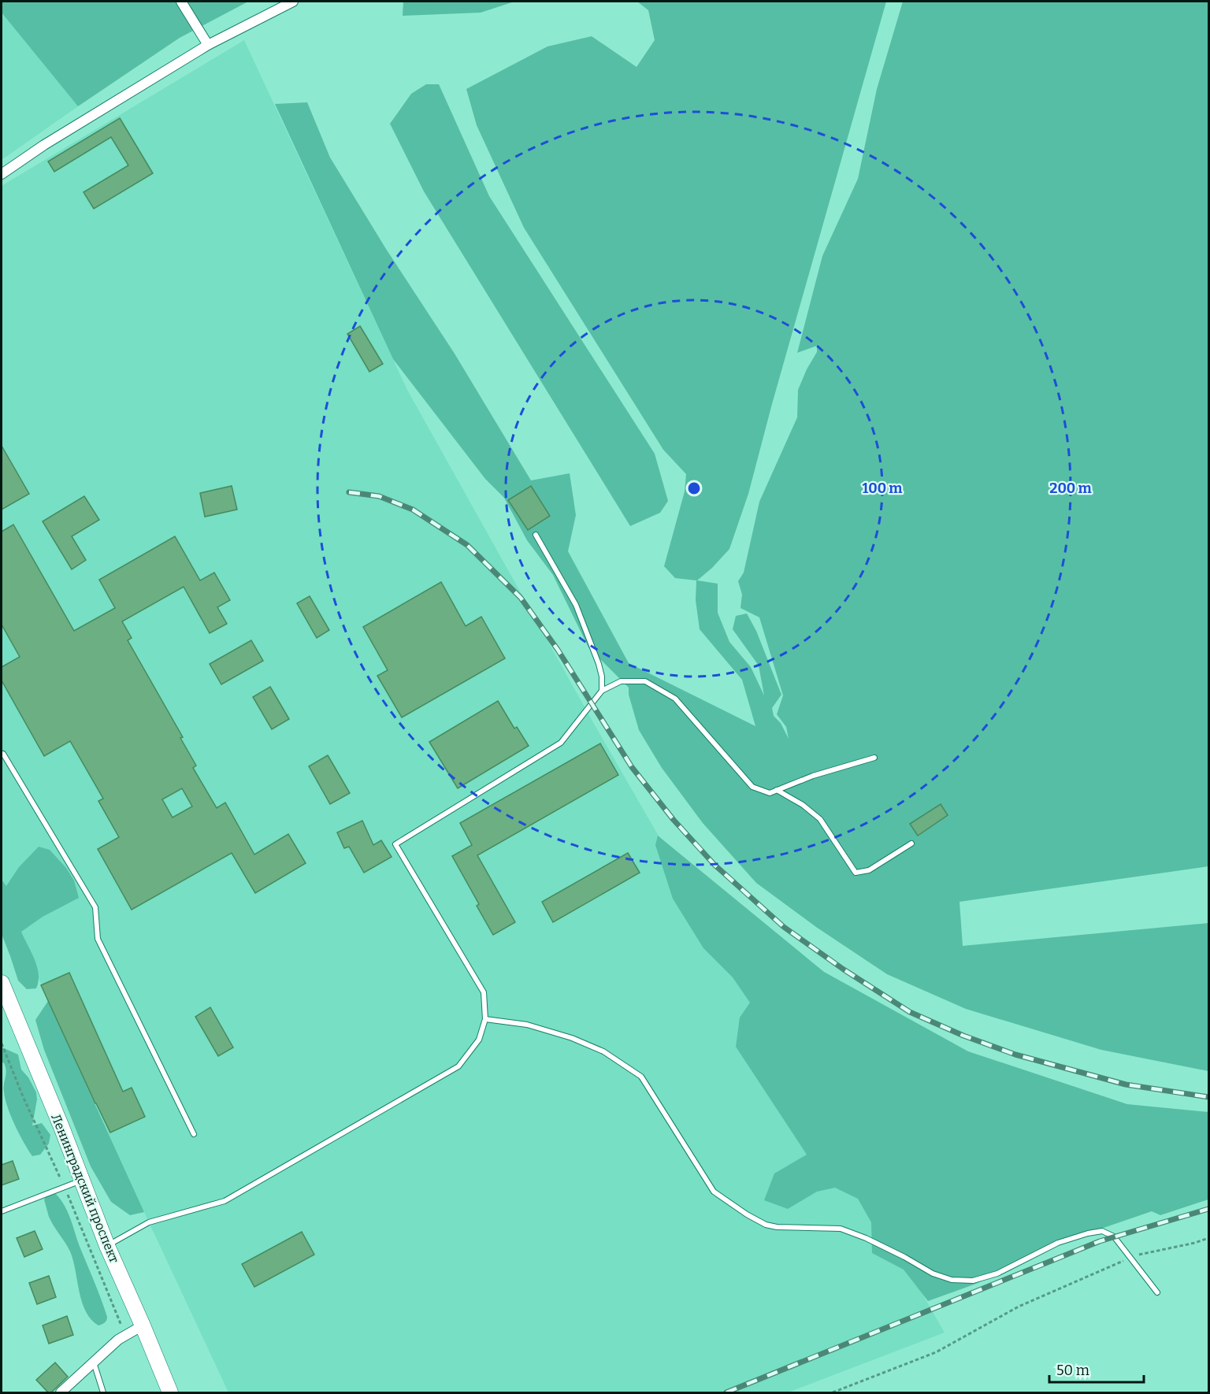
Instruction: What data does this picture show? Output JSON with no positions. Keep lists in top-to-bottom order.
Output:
{
  "streets": {
    "main road": ["Ленинградский проспект"]
  },
  "scale_bar": "50 m",
  "rings": ["100 m", "200 m"]
}
